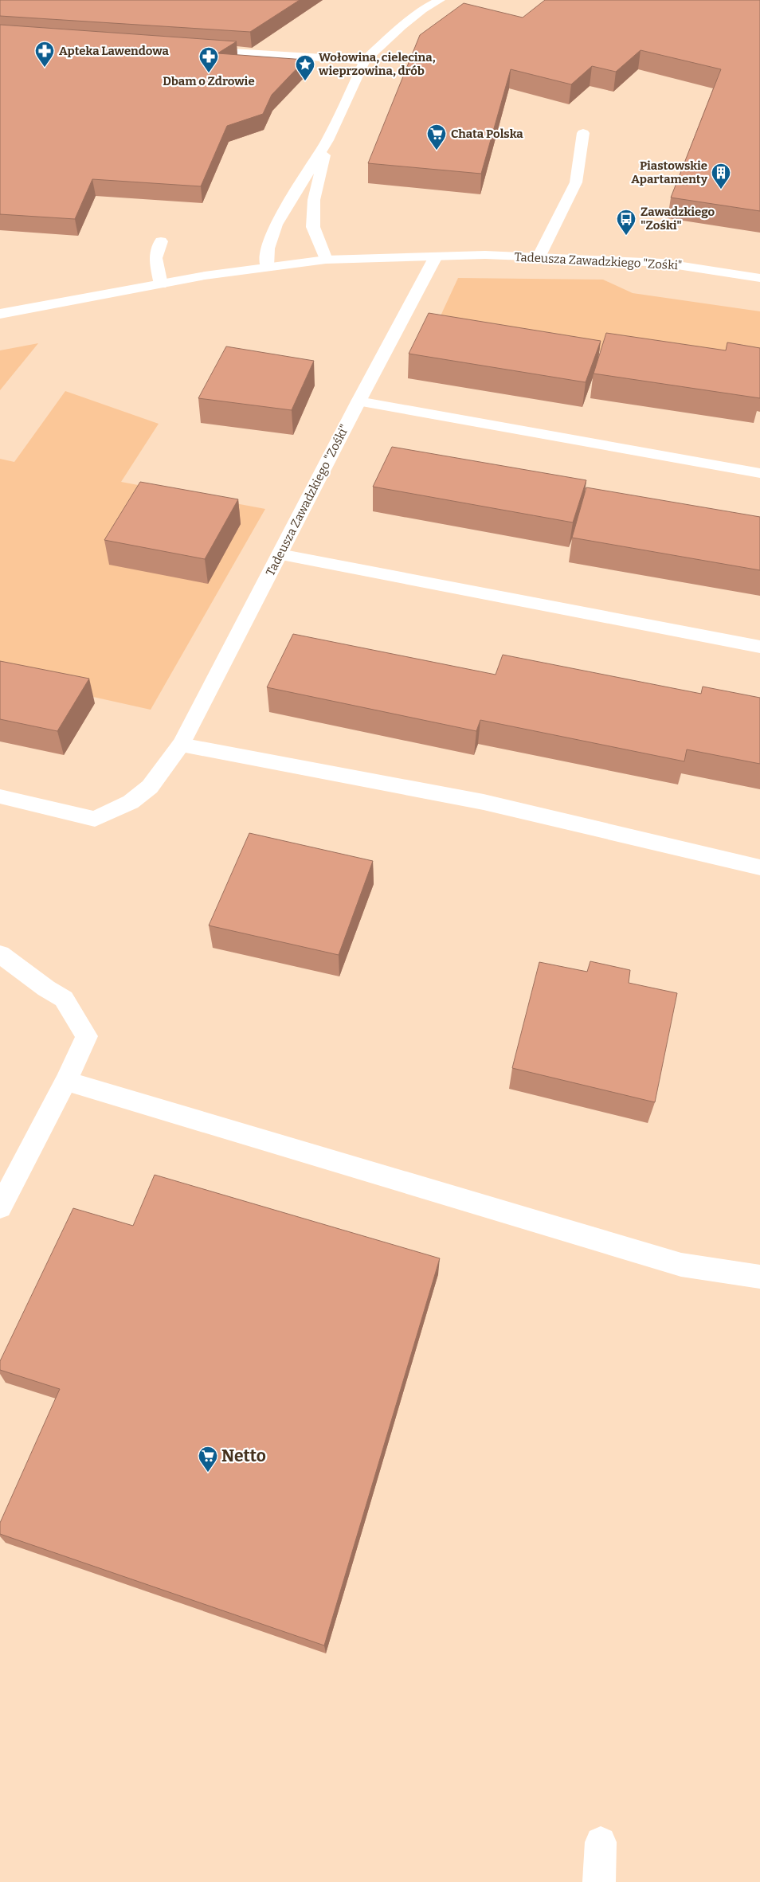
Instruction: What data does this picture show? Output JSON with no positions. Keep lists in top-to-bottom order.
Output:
{
  "streets": {
    "street": ["Tadeusza Zawadzkiego \"Zośki\""]
  },
  "places": {
    "pharmacy": ["Apteka Lawendowa", "Dbam o Zdrowie"],
    "place": ["Wołowina, cielecina, wieprzowina, drób"],
    "supermarket": ["Chata Polska", "Netto"],
    "building": ["Piastowskie Apartamenty"],
    "bus stop": ["Zawadzkiego \"Zośki\""]
  }
}
